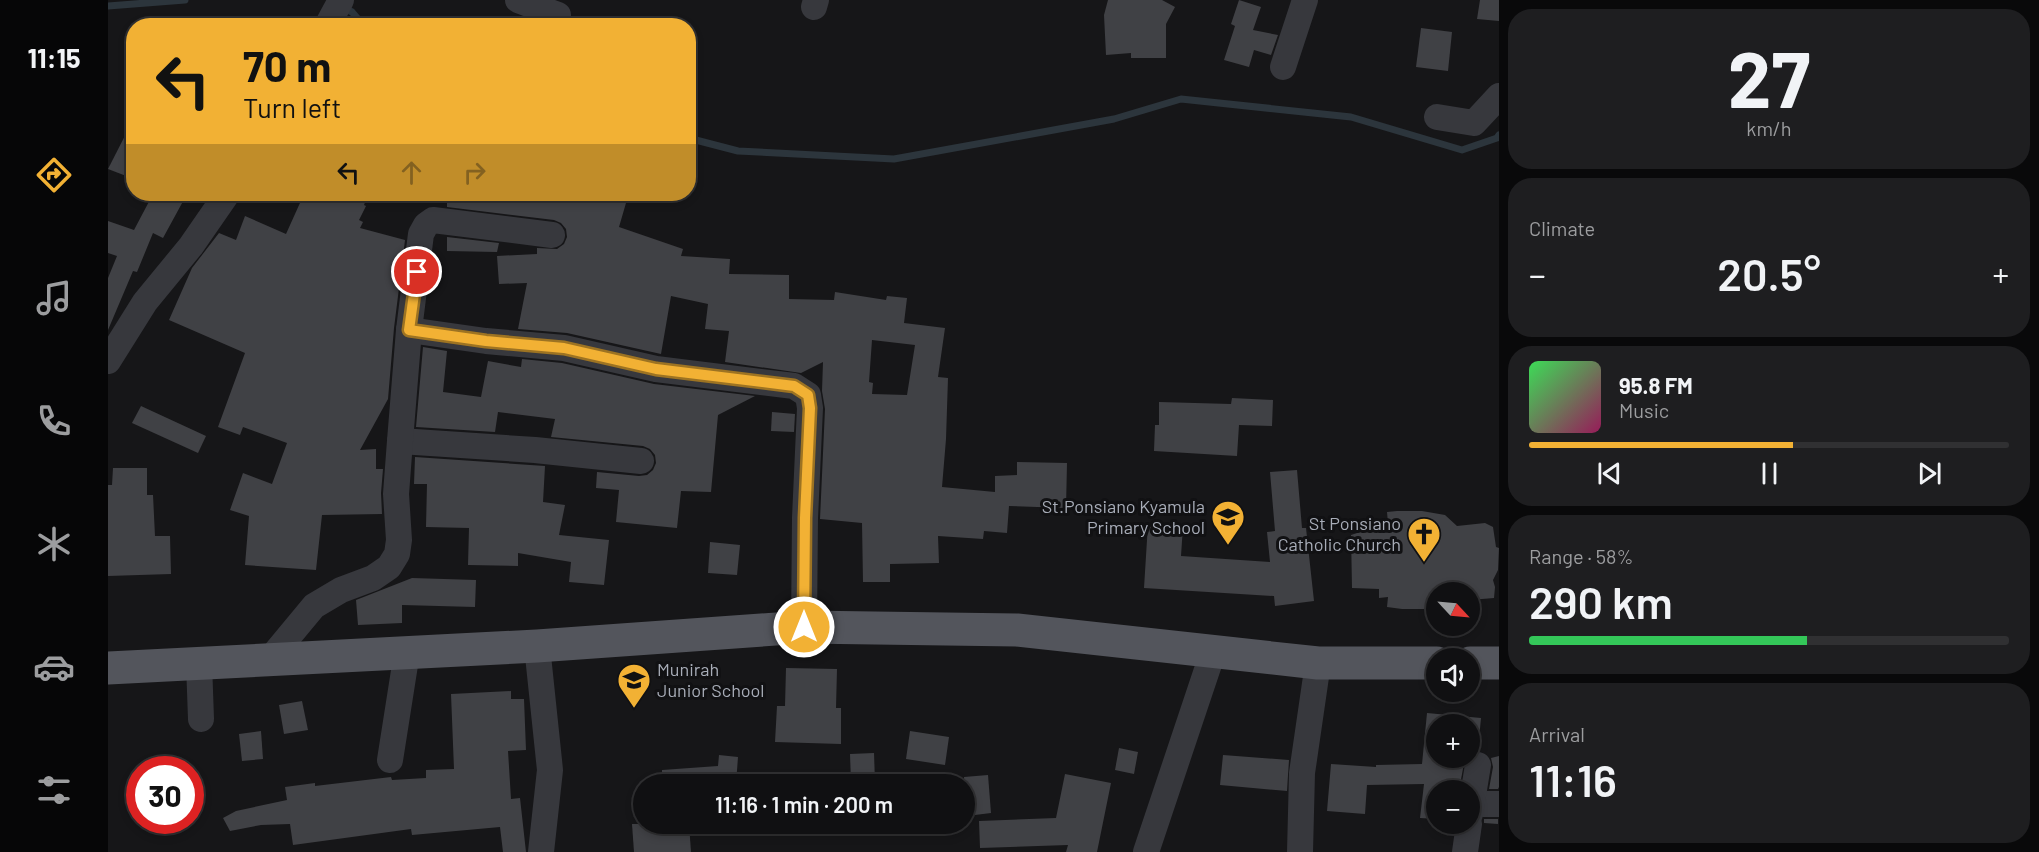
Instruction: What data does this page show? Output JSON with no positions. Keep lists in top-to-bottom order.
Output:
{
  "places": {
    "school or university": ["St.Ponsiano Kyamula Primary School", "Munirah Junior School"],
    "church": ["St Ponsiano Catholic Church"]
  },
  "north": "bottom right",
  "page": {
    "tabs": "11:15",
    "tile": [
      ["27", "km/h"],
      "Climate",
      ["Range · 58%", "290 km"],
      ["Arrival", "11:16"]
    ],
    "turn": ["70 m", "Turn left"],
    "heat": ["−", "20.5°", "+"],
    "song": ["95.8 FM", "Music"],
    "map_buttons": ["+", "−"],
    "limit": "30",
    "trip": "11:16 · 1 min · 200 m"
  }
}
